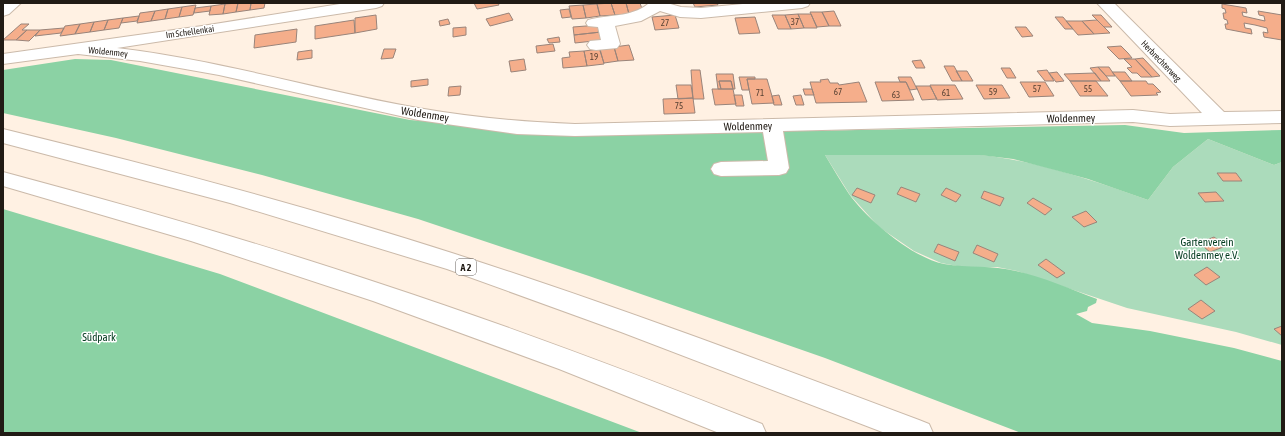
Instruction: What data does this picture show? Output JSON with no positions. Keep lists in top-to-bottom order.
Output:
{
  "streets": {
    "main road": [
      "Im Schellenkai",
      "Woldenmey",
      "Herbrechterweg",
      "A 2"
    ]
  },
  "crossings": [
    ["Im Schellenkai", "Woldenmey"],
    ["Woldenmey", "Herbrechterweg"]
  ],
  "parks": ["Gartenverein Woldenmey e.V.", "Südpark"],
  "house_numbers": [
    "37",
    "27",
    "19",
    "57",
    "55",
    "67",
    "59",
    "71",
    "61",
    "63",
    "75"
  ]
}
